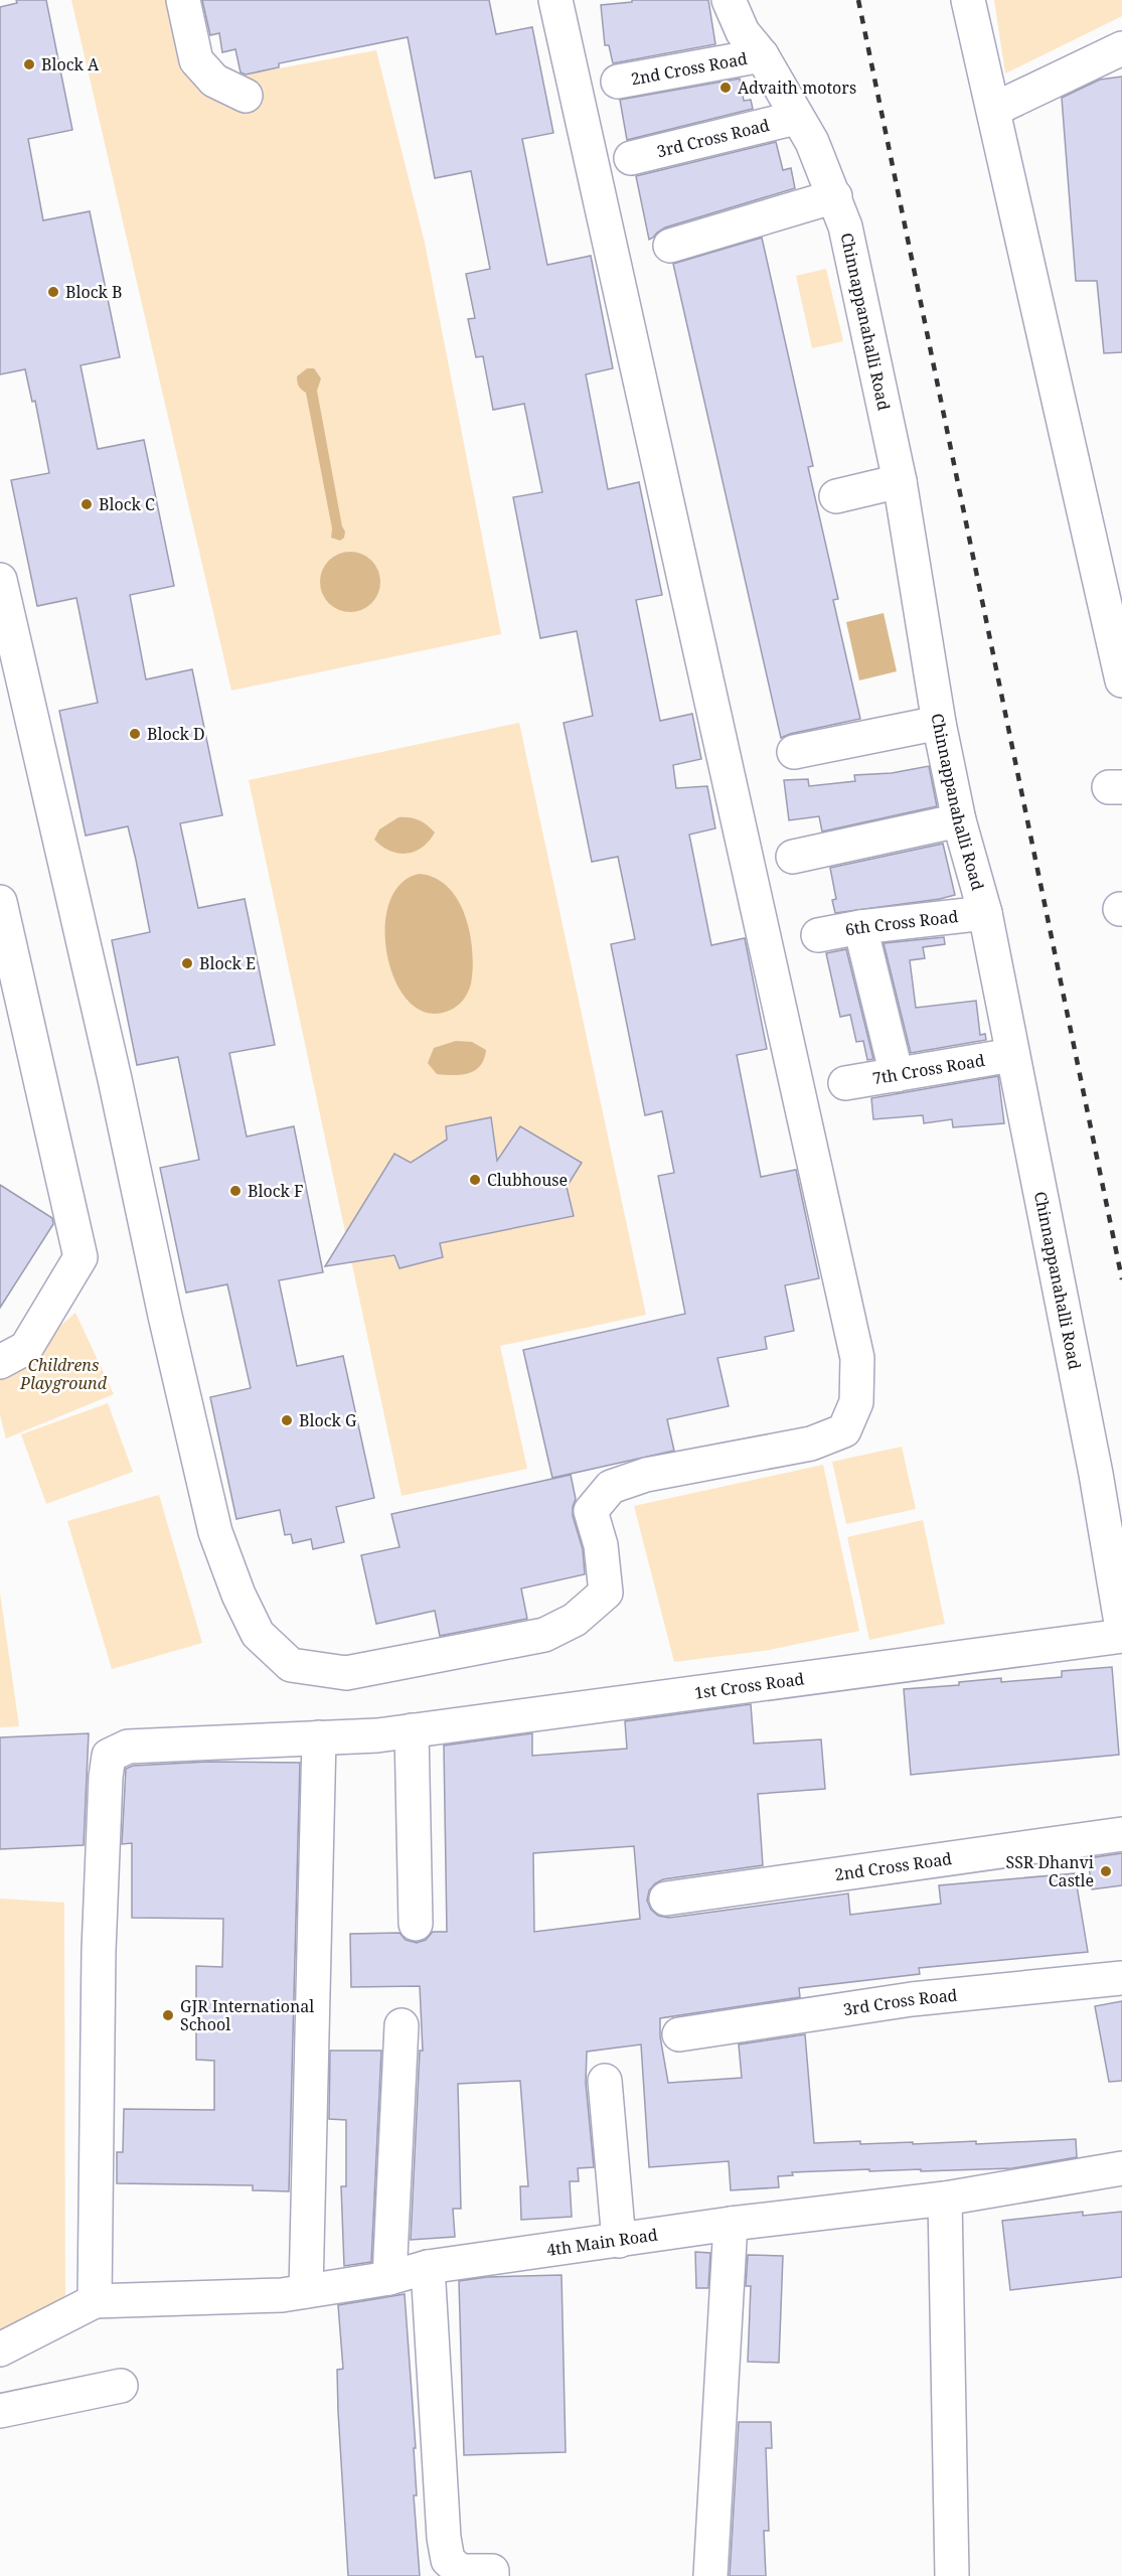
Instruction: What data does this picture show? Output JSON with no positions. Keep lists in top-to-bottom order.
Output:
{
  "streets": {
    "street": [
      "2nd Cross Road",
      "3rd Cross Road",
      "Chinnappanahalli Road",
      "6th Cross Road",
      "7th Cross Road",
      "1st Cross Road",
      "4th Main Road"
    ]
  },
  "crossings": [
    ["2nd Cross Road", "Chinnappanahalli Road"],
    ["3rd Cross Road", "Chinnappanahalli Road"],
    ["Chinnappanahalli Road", "6th Cross Road"],
    ["Chinnappanahalli Road", "7th Cross Road"],
    ["1st Cross Road", "4th Main Road"]
  ],
  "parks": ["Childrens Playground"],
  "places": [
    "Block A",
    "Advaith motors",
    "Block B",
    "Block C",
    "Block D",
    "Block E",
    "Clubhouse",
    "Block F",
    "Block G",
    "SSR Dhanvi Castle",
    "GJR International School"
  ]
}
